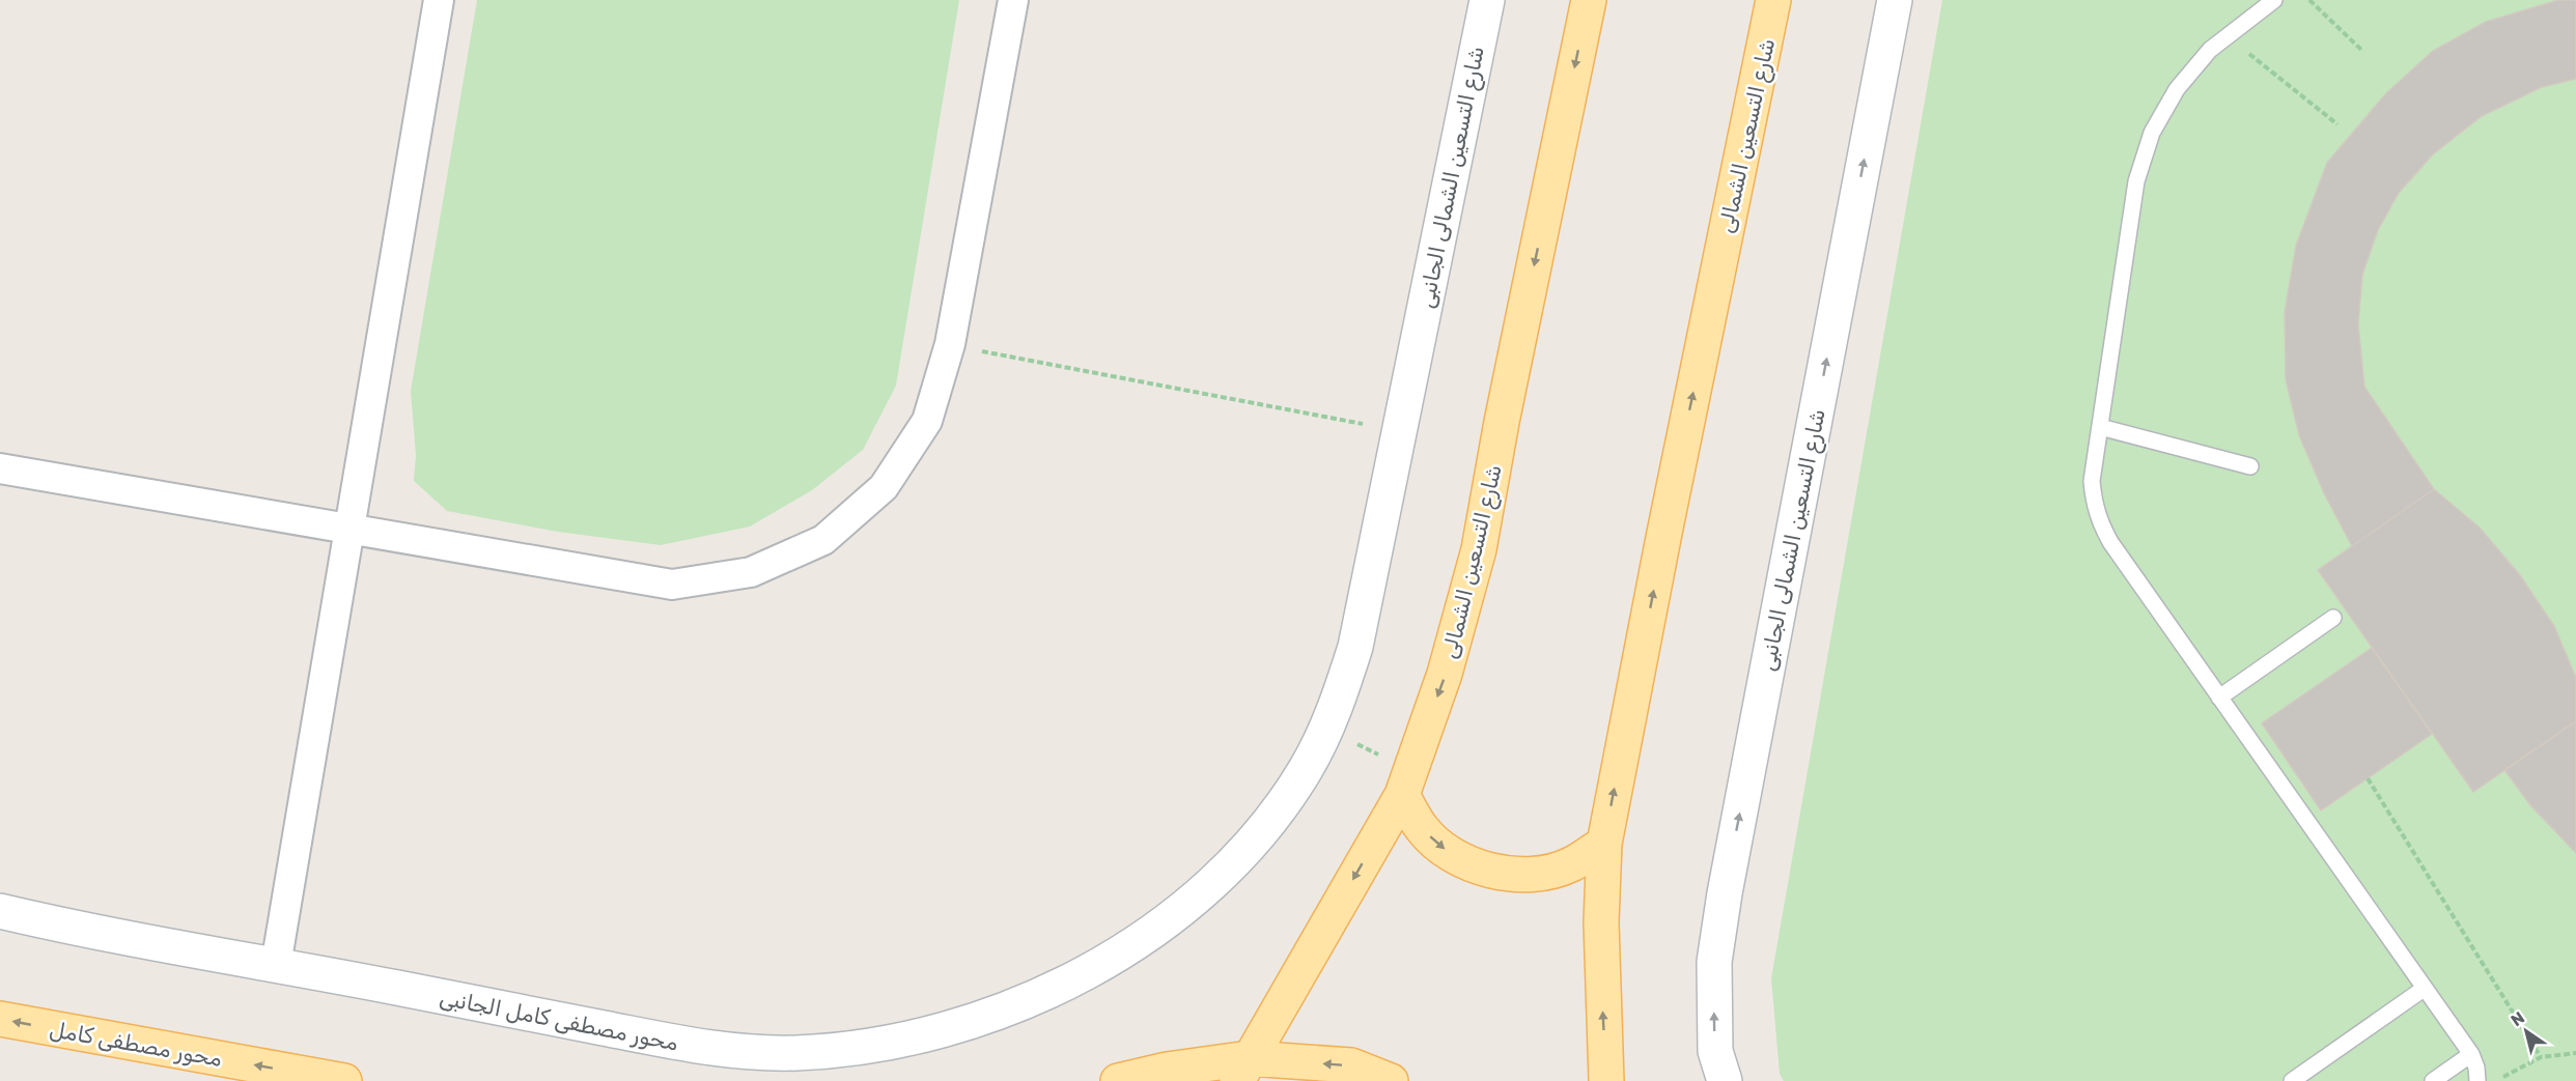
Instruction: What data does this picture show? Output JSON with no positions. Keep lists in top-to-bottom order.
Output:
{
  "streets": {
    "main road": ["شارع التسعين الشمالى", "محور مصطفى كامل"],
    "street": ["شارع التسعين الشمالى الجانبى", "محور مصطفى كامل الجانبى"]
  },
  "crossings": [
    ["شارع التسعين الشمالى الجانبى", "محور مصطفى كامل الجانبى"]
  ],
  "one_way": ["شارع التسعين الشمالى الجانبى", "محور مصطفى كامل"],
  "north": "top left"
}
